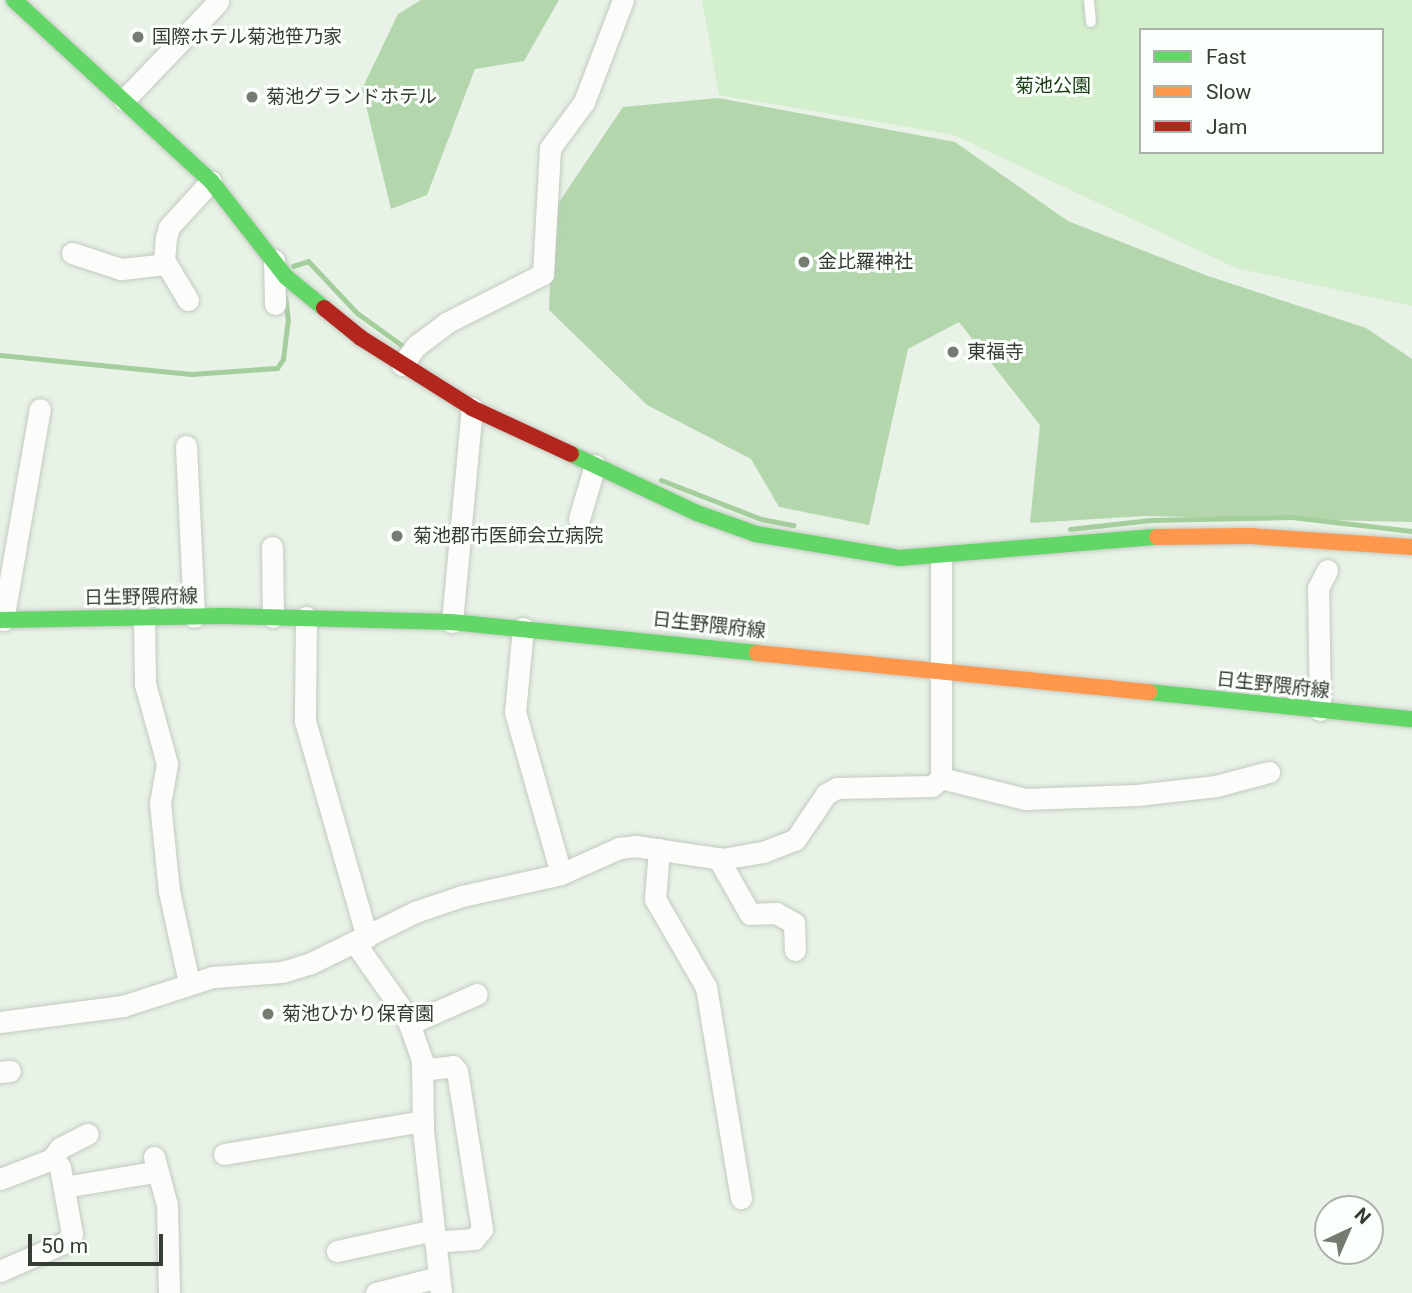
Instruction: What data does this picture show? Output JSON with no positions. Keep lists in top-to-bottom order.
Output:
{
  "streets": {
    "street": ["日生野隈府線"]
  },
  "parks": ["菊池公園"],
  "places": [
    "国際ホテル菊池笹乃家",
    "菊池グランドホテル",
    "金比羅神社",
    "東福寺",
    "菊池郡市医師会立病院",
    "菊池ひかり保育園"
  ],
  "legend": ["Fast", "Slow", "Jam"],
  "scale_bar": "50 m",
  "north": "top right"
}
